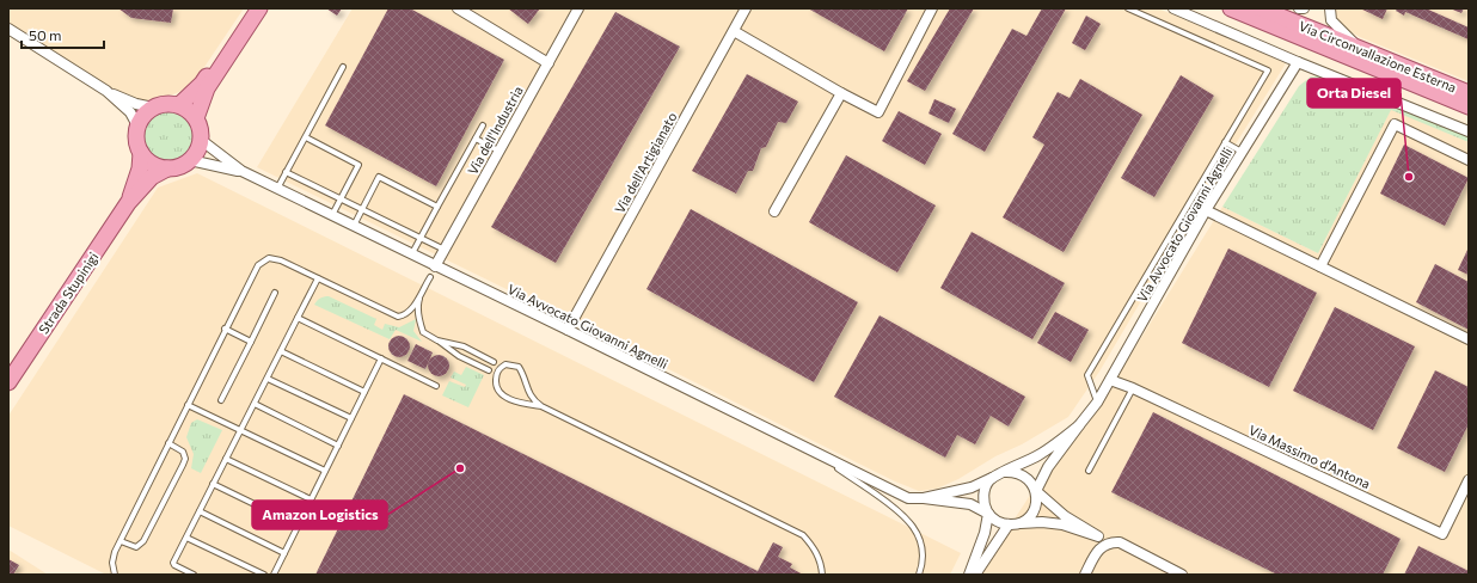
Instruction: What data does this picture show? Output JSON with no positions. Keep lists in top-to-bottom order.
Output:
{
  "streets": {
    "main road": ["Via Circonvallazione Esterna", "Strada Stupinigi"],
    "street": [
      "Via dell'Industria",
      "Via dell'Artigianato",
      "Via Avvocato Giovanni Agnelli",
      "Via Massimo d'Antona"
    ]
  },
  "crossings": [
    ["Via dell'Industria", "Via Avvocato Giovanni Agnelli"],
    ["Via dell'Artigianato", "Via Avvocato Giovanni Agnelli"],
    ["Via Avvocato Giovanni Agnelli", "Strada Stupinigi"],
    ["Via Avvocato Giovanni Agnelli", "Via Massimo d'Antona"]
  ],
  "places": ["Orta Diesel", "Amazon Logistics"],
  "scale_bar": "50 m"
}
